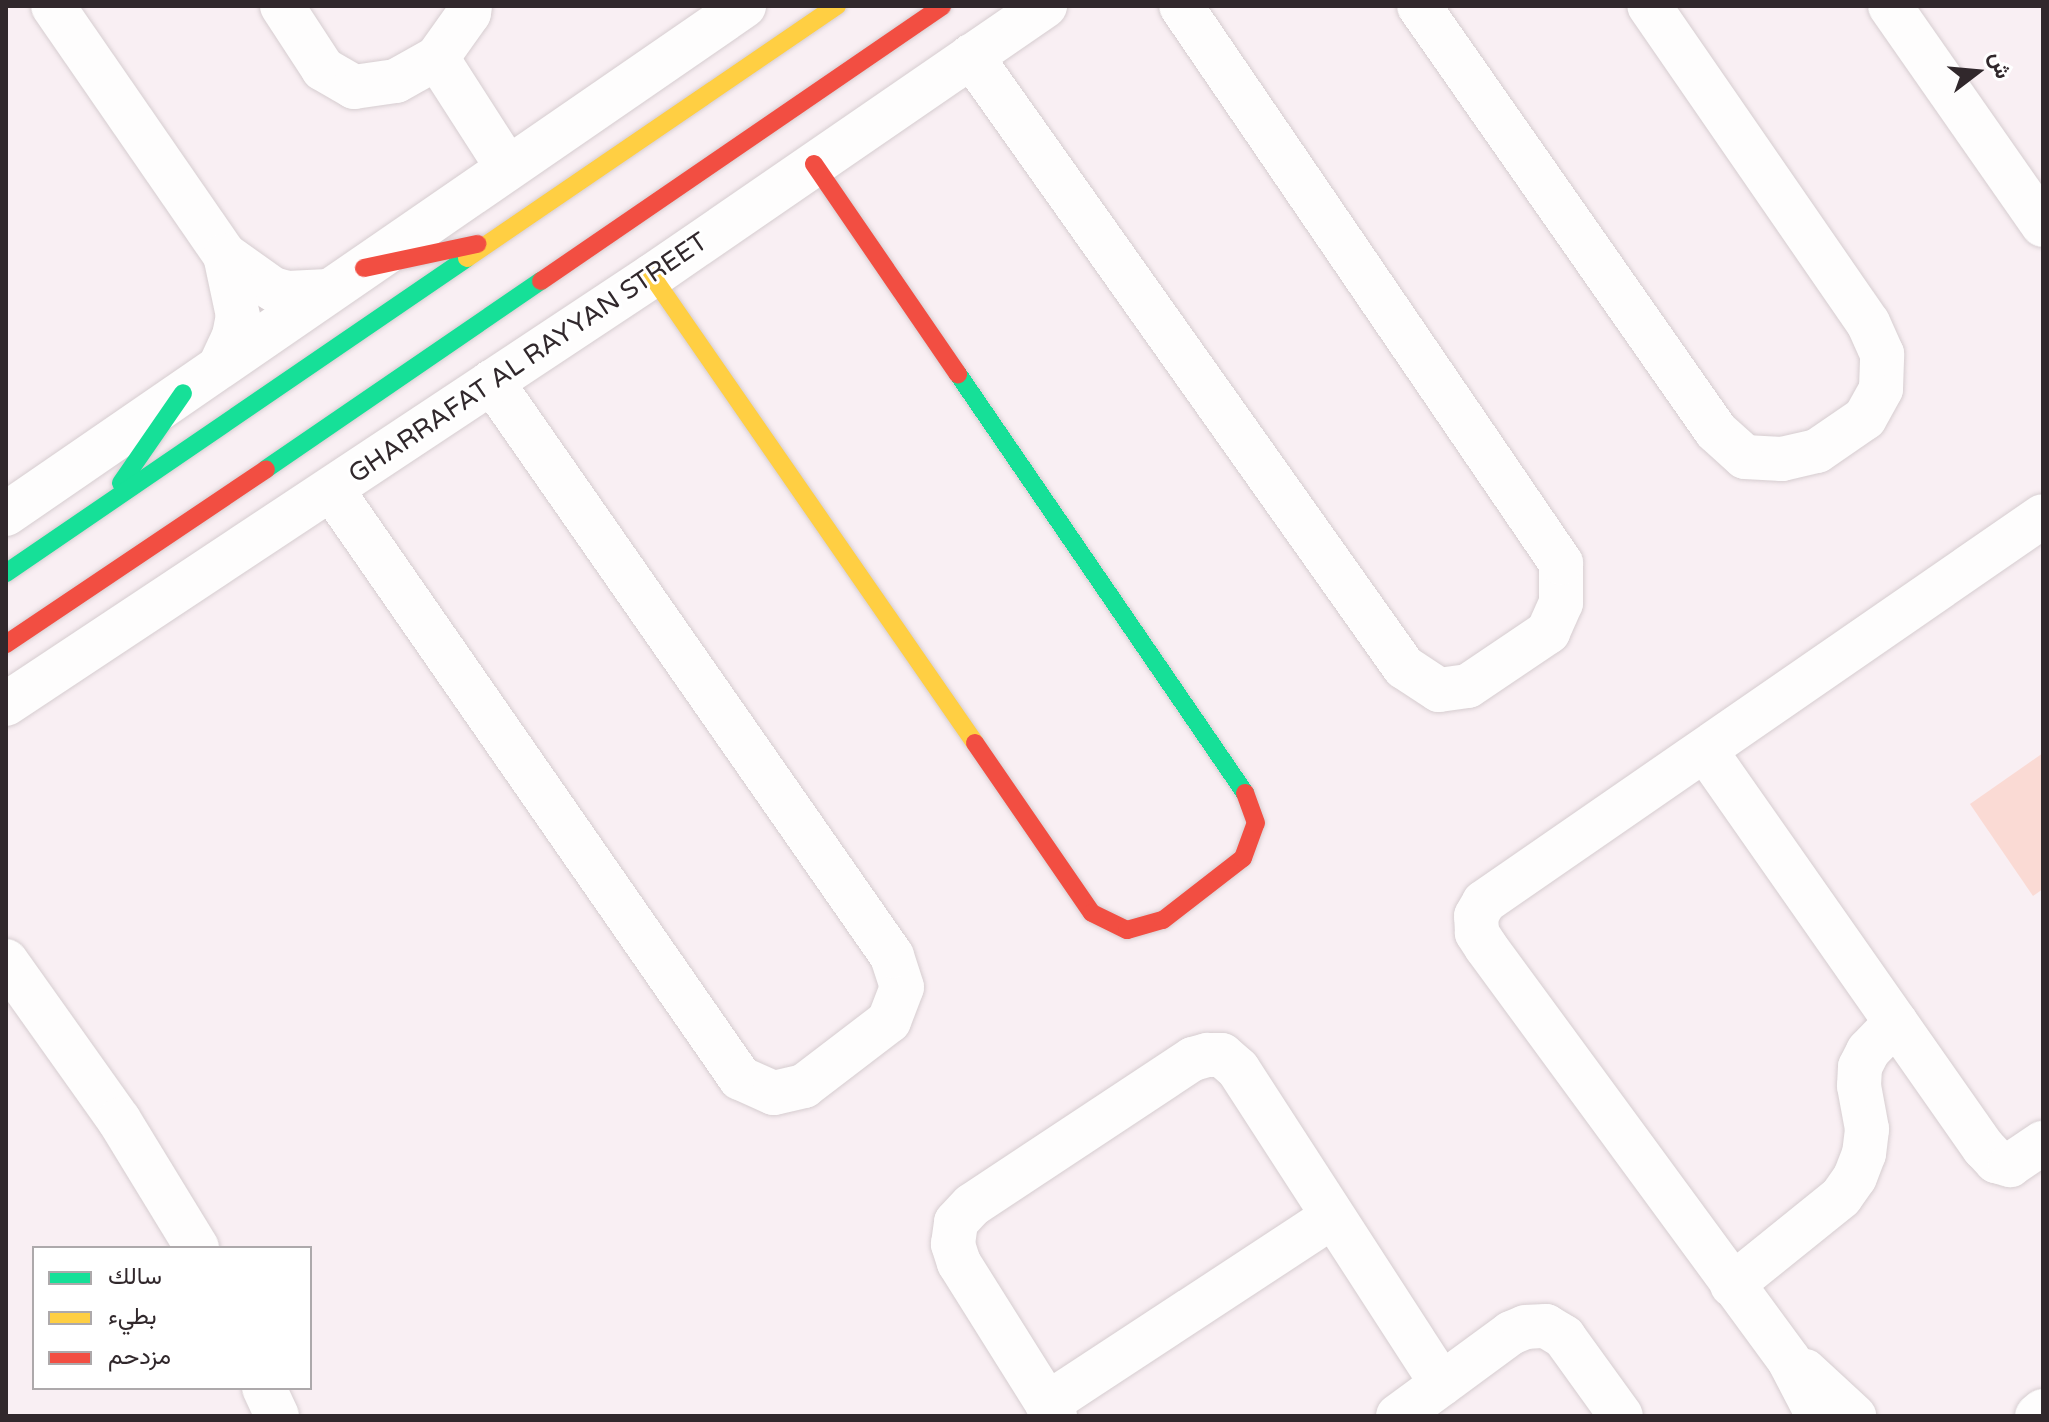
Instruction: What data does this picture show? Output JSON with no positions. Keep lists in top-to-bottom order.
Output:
{
  "streets": {
    "main road": ["GHARRAFAT AL RAYYAN STREET"]
  },
  "legend": ["سالك", "بطيء", "مزدحم"],
  "north": "right"
}
